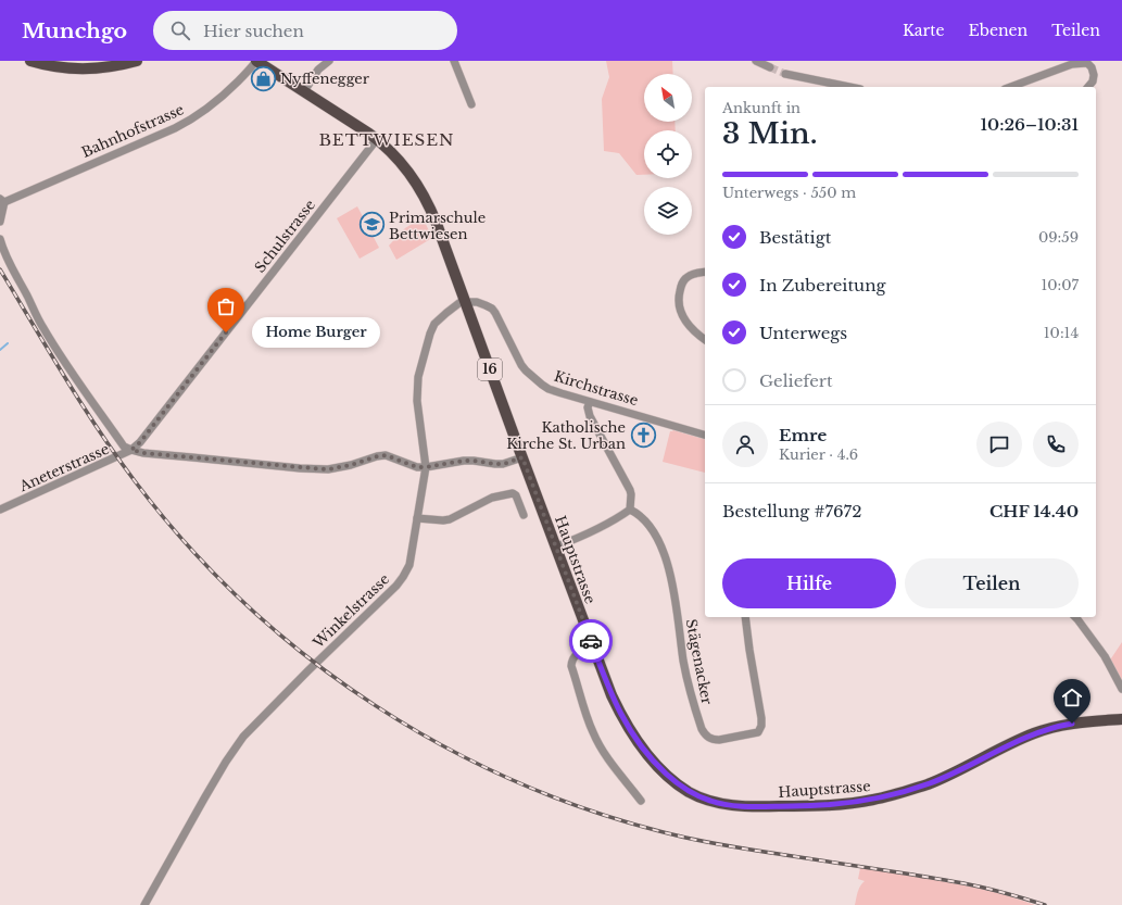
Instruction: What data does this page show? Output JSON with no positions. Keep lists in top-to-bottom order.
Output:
{
  "streets": {
    "main road": ["16", "Hauptstrasse"],
    "street": [
      "Bahnhofstrasse",
      "Schulstrasse",
      "Kirchstrasse",
      "Aneterstrasse",
      "Winkelstrasse",
      "Stägenacker"
    ]
  },
  "crossings": [
    ["Bahnhofstrasse", "Hauptstrasse"],
    ["Schulstrasse", "Aneterstrasse"],
    ["Schulstrasse", "Hauptstrasse"],
    ["Kirchstrasse", "Hauptstrasse"],
    ["Kirchstrasse", "Winkelstrasse"],
    ["Aneterstrasse", "Hauptstrasse"],
    ["Aneterstrasse", "Winkelstrasse"],
    ["Hauptstrasse", "Winkelstrasse"]
  ],
  "districts": ["BETTWIESEN"],
  "places": {
    "shop": ["Nyffenegger"],
    "school or university": ["Primarschule Bettwiesen"],
    "other": ["Home Burger"],
    "church": ["Katholische Kirche St. Urban"]
  },
  "north": "top left",
  "page": {
    "header": "Munchgo",
    "search": "Hier suchen",
    "nav": ["Karte", "Ebenen", "Teilen"],
    "heading": ["3 Min.", "Ankunft in", "10:26–10:31"],
    "panel": [
      "Emre",
      "Kurier · 4.6",
      "Bestellung #7672",
      "CHF 14.40"
    ],
    "bar": "Unterwegs · 550 m",
    "list": [
      ["Bestätigt", "09:59"],
      ["In Zubereitung", "10:07"],
      ["Unterwegs", "10:14"],
      "Geliefert"
    ],
    "bubble": "Home Burger",
    "buttons": ["Hilfe", "Teilen"]
  }
}
